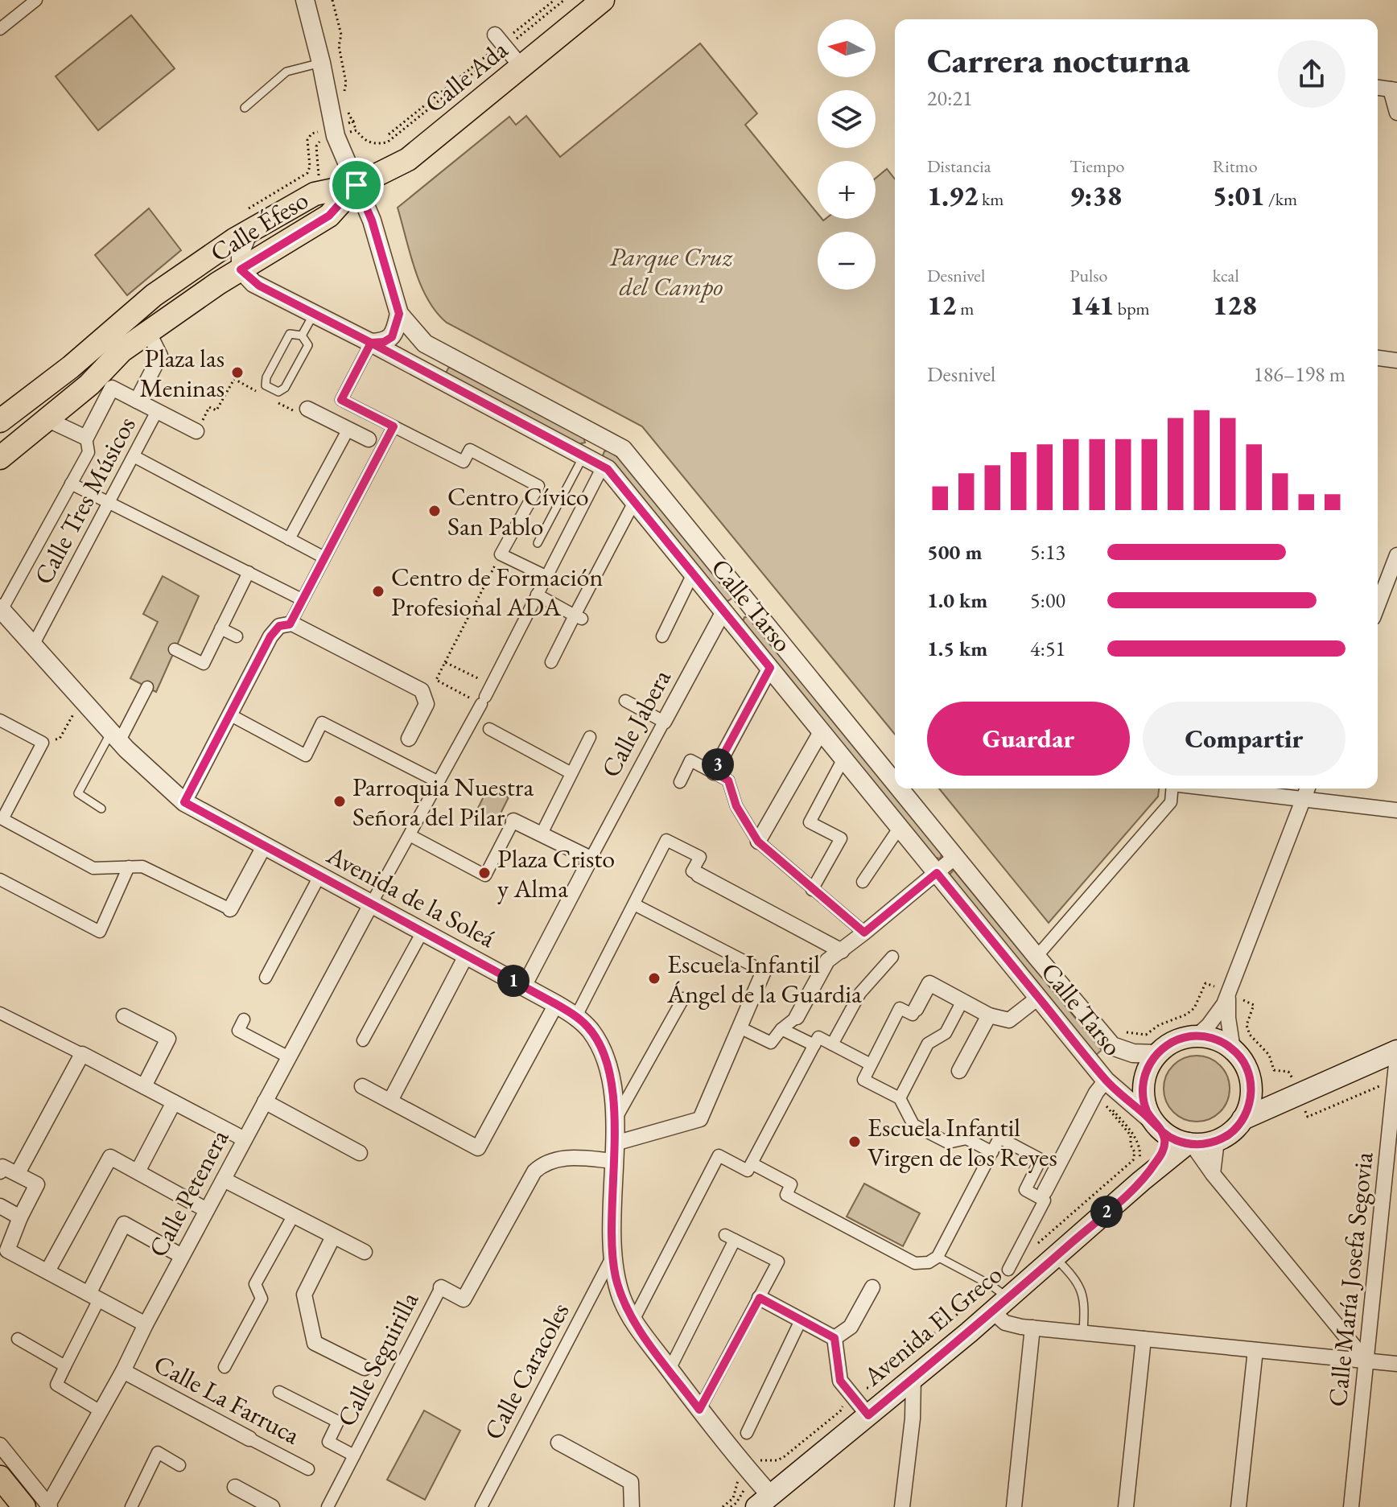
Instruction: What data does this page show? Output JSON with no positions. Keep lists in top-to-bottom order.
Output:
{
  "streets": {
    "main road": ["Calle Ada", "Calle Éfeso", "Avenida El Greco"],
    "street": [
      "Calle Tres Músicos",
      "Calle Tarso",
      "Calle Jabera",
      "Avenida de la Soleá",
      "Calle Petenera",
      "Calle María Josefa Segovia",
      "Calle Seguirilla",
      "Calle Caracoles",
      "Calle La Farruca"
    ]
  },
  "crossings": [
    ["Calle Ada", "Calle Éfeso"],
    ["Calle Ada", "Calle Tarso"],
    ["Calle Éfeso", "Calle Tarso"],
    ["Calle Tres Músicos", "Avenida de la Soleá"],
    ["Calle Tarso", "Calle Jabera"],
    ["Calle Tarso", "Avenida El Greco"],
    ["Calle Jabera", "Avenida de la Soleá"],
    ["Avenida de la Soleá", "Calle Petenera"],
    ["Avenida de la Soleá", "Avenida El Greco"],
    ["Avenida de la Soleá", "Calle Seguirilla"],
    ["Avenida de la Soleá", "Calle Caracoles"],
    ["Calle Petenera", "Calle La Farruca"]
  ],
  "parks": ["Parque Cruz del Campo"],
  "places": [
    "Plaza las Meninas",
    "Centro Cívico San Pablo",
    "Centro de Formación Profesional ADA",
    "Parroquia Nuestra Señora del Pilar",
    "Plaza Cristo y Alma",
    "Escuela Infantil Ángel de la Guardia",
    "Escuela Infantil Virgen de los Reyes"
  ],
  "north": "left",
  "page": {
    "map_buttons": ["+", "−"],
    "heading": ["Carrera nocturna", "20:21"],
    "stats": [
      ["Distancia", "1.92 km"],
      ["Tiempo", "9:38"],
      ["Ritmo", "5:01 /km"],
      ["Desnivel", "12 m"],
      ["Pulso", "141 bpm"],
      ["kcal", "128"]
    ],
    "chart": ["Desnivel", "186–198 m"],
    "list": [
      {
        "name": "500 m",
        "note": "5:13"
      },
      {
        "name": "1.0 km",
        "note": "5:00"
      },
      {
        "name": "1.5 km",
        "note": "4:51"
      }
    ],
    "buttons": ["Guardar", "Compartir"],
    "pins": ["3", "1", "2"]
  }
}
